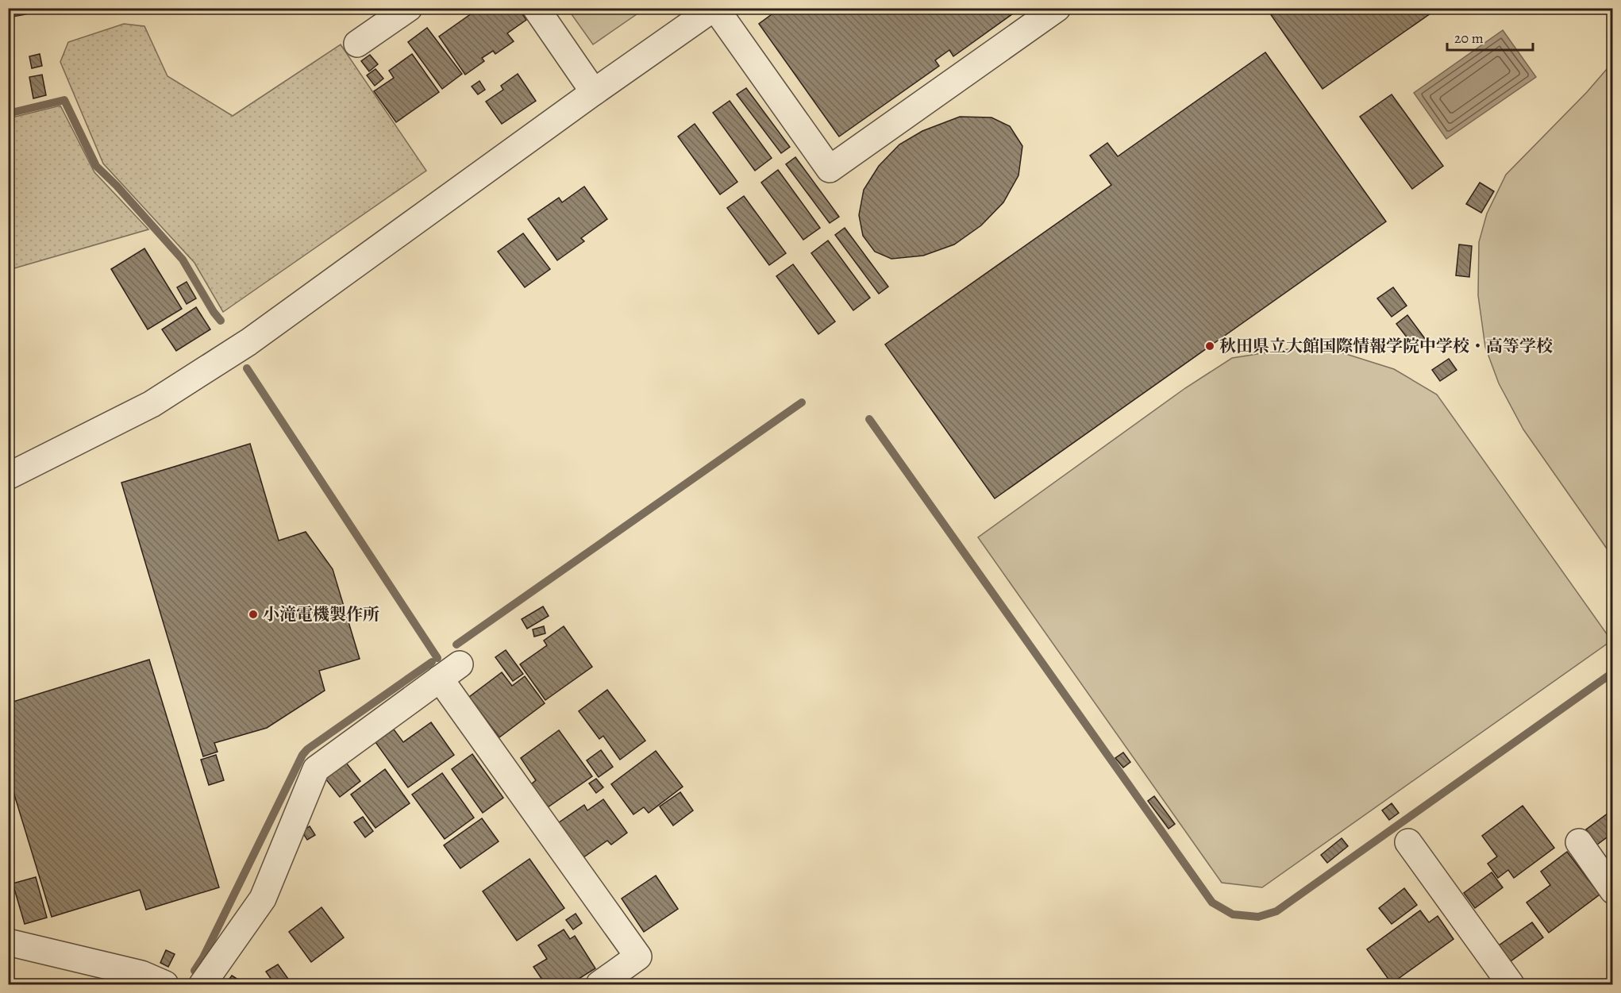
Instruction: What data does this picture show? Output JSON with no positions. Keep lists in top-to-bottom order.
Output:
{
  "places": ["秋田県立大館国際情報学院中学校・高等学校", "小滝電機製作所"],
  "scale_bar": "20 m"
}
